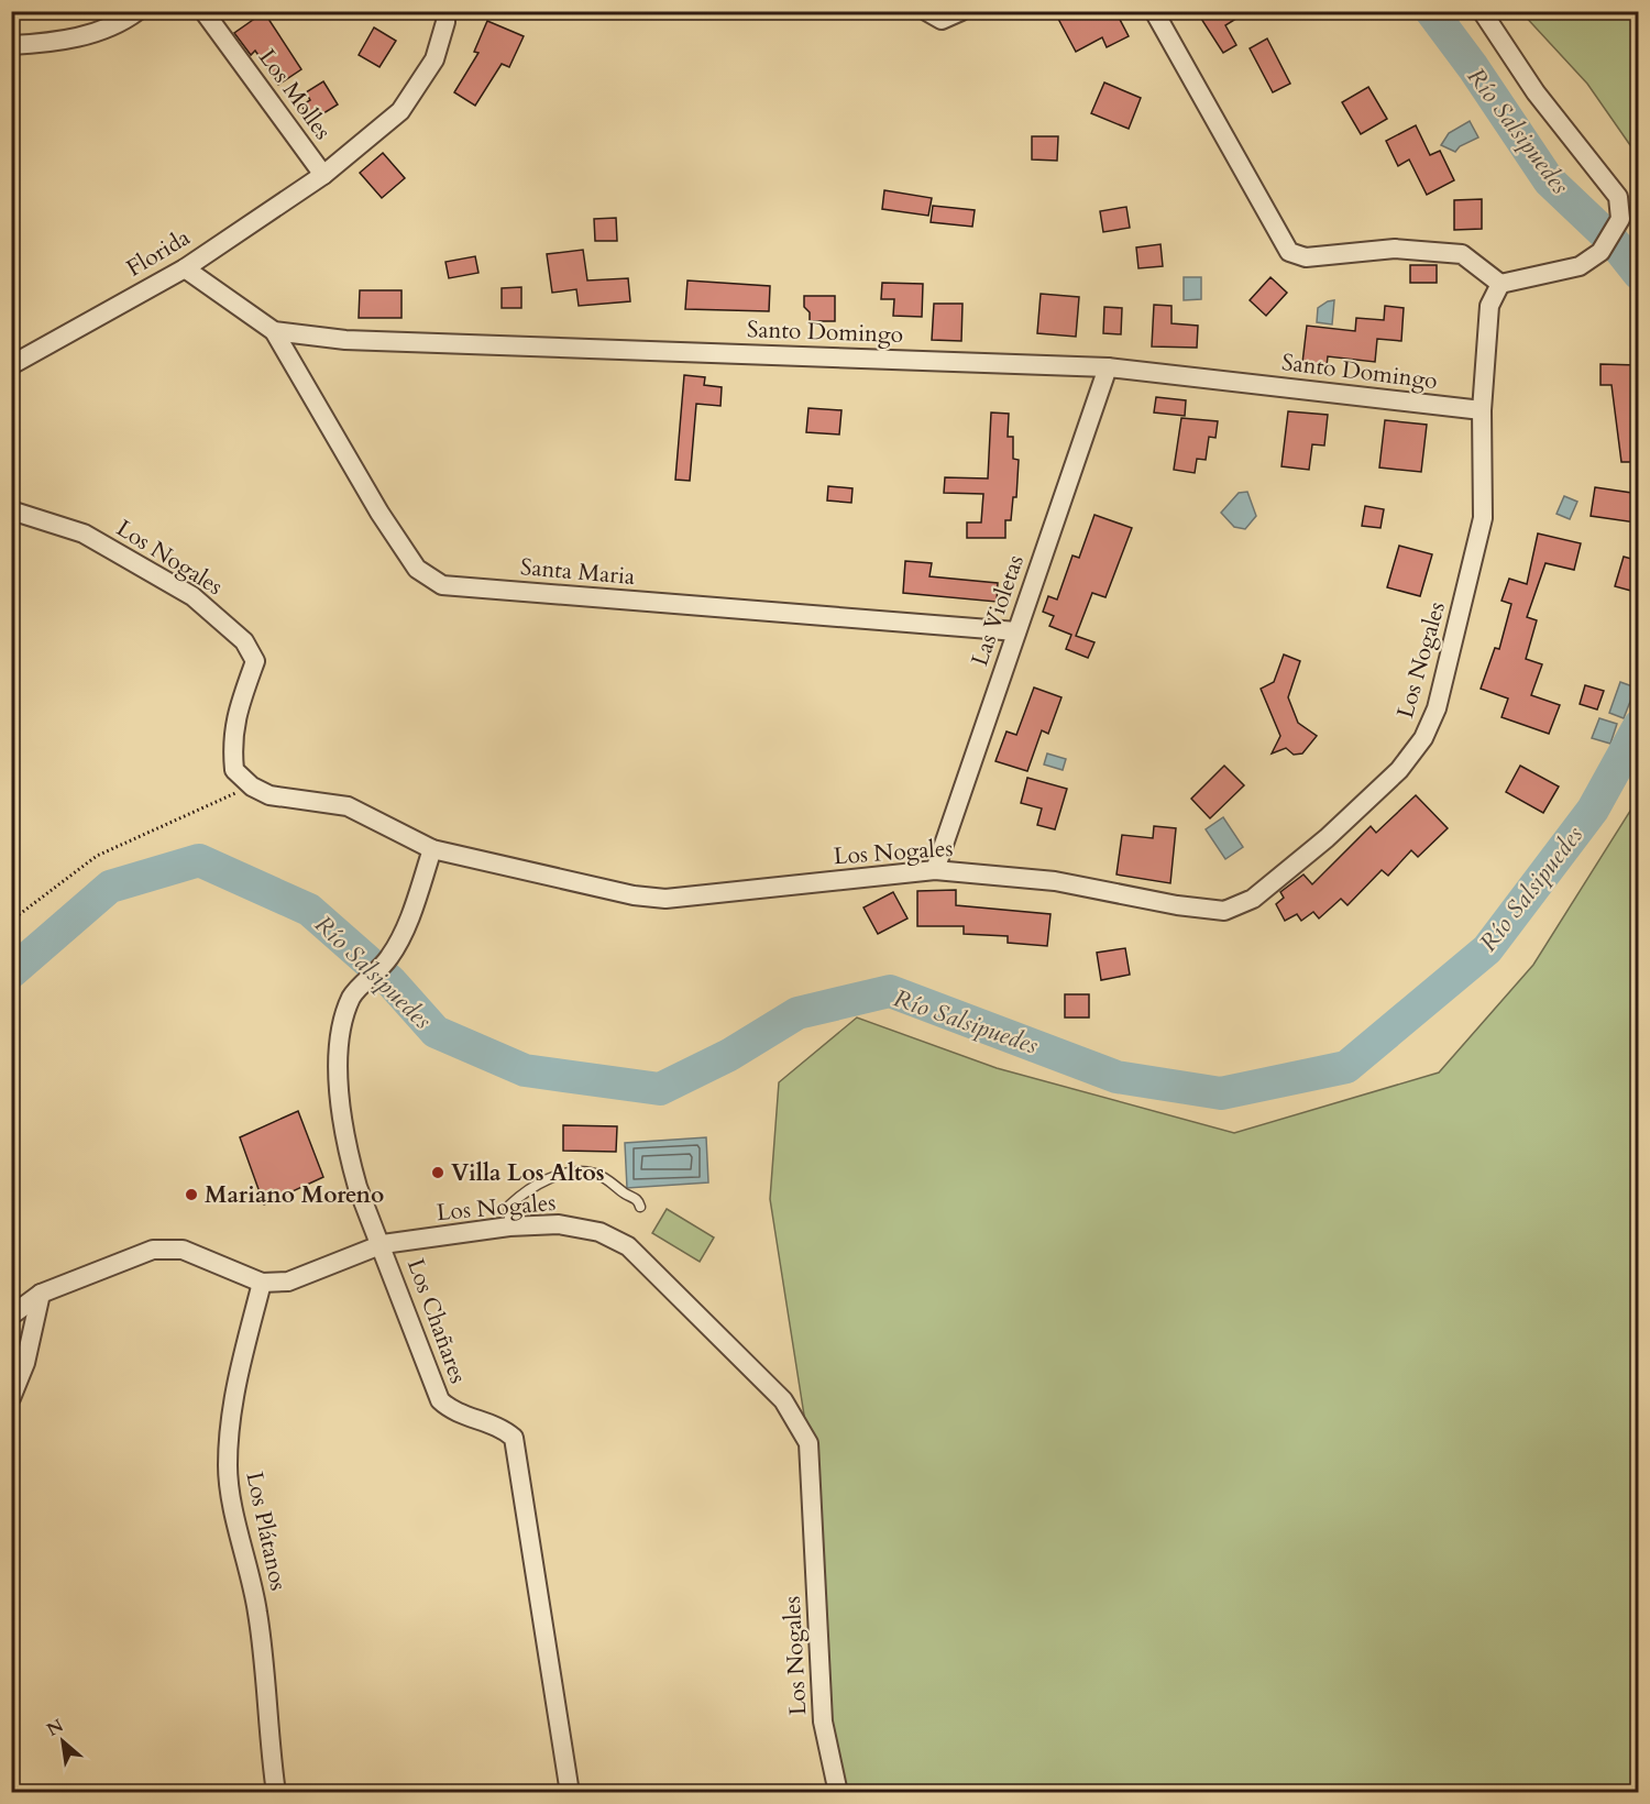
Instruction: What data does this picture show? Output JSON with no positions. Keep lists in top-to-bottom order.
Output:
{
  "streets": {
    "street": [
      "Los Molles",
      "Florida",
      "Santo Domingo",
      "Los Nogales",
      "Santa Maria",
      "Las Violetas",
      "Los Chañares",
      "Los Plátanos"
    ]
  },
  "crossings": [
    ["Los Molles", "Florida"],
    ["Florida", "Santo Domingo"],
    ["Santo Domingo", "Los Nogales"],
    ["Santo Domingo", "Santa Maria"],
    ["Santo Domingo", "Las Violetas"],
    ["Los Nogales", "Las Violetas"],
    ["Los Nogales", "Los Chañares"],
    ["Los Nogales", "Los Plátanos"],
    ["Santa Maria", "Las Violetas"]
  ],
  "water": ["Río Salsipuedes"],
  "places": ["Villa Los Altos", "Mariano Moreno"],
  "north": "top left"
}
